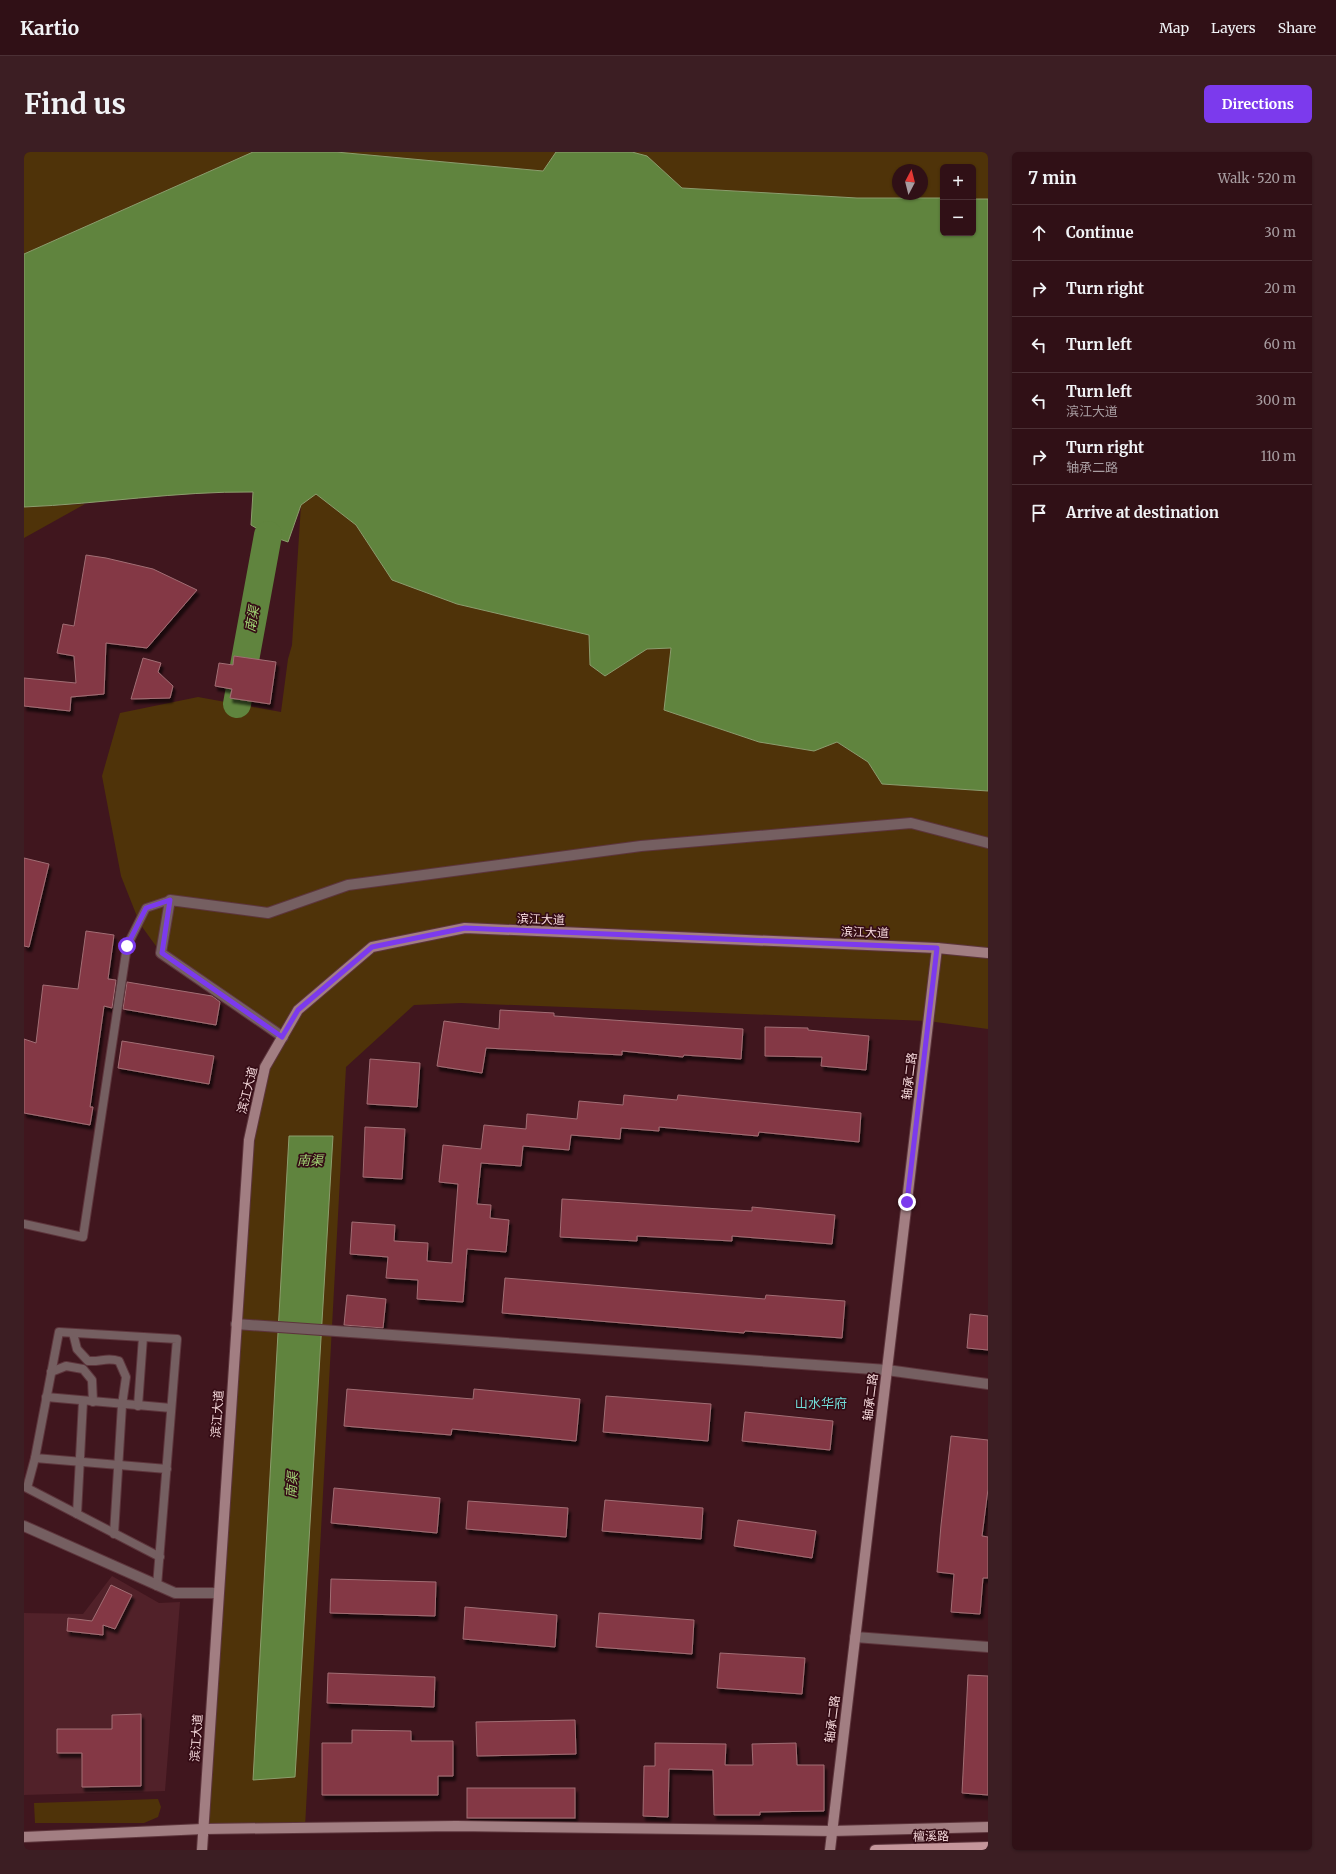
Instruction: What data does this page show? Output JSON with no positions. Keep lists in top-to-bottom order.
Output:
{
  "streets": {
    "main road": ["檀溪路"],
    "street": ["滨江大道", "轴承二路"]
  },
  "crossings": [
    ["滨江大道", "轴承二路"]
  ],
  "districts": ["山水华府"],
  "water": ["南渠"],
  "north": "top",
  "page": {
    "header": "Kartio",
    "nav": ["Map", "Layers", "Share"],
    "buttons": "Directions",
    "title": "Find us",
    "heading": ["7 min", "Walk · 520 m"],
    "map_buttons": ["+", "−"],
    "list": [
      ["Continue", "30 m"],
      ["Turn right", "20 m"],
      ["Turn left", "60 m"],
      ["Turn left", "滨江大道", "300 m"],
      ["Turn right", "轴承二路", "110 m"],
      "Arrive at destination"
    ]
  }
}
